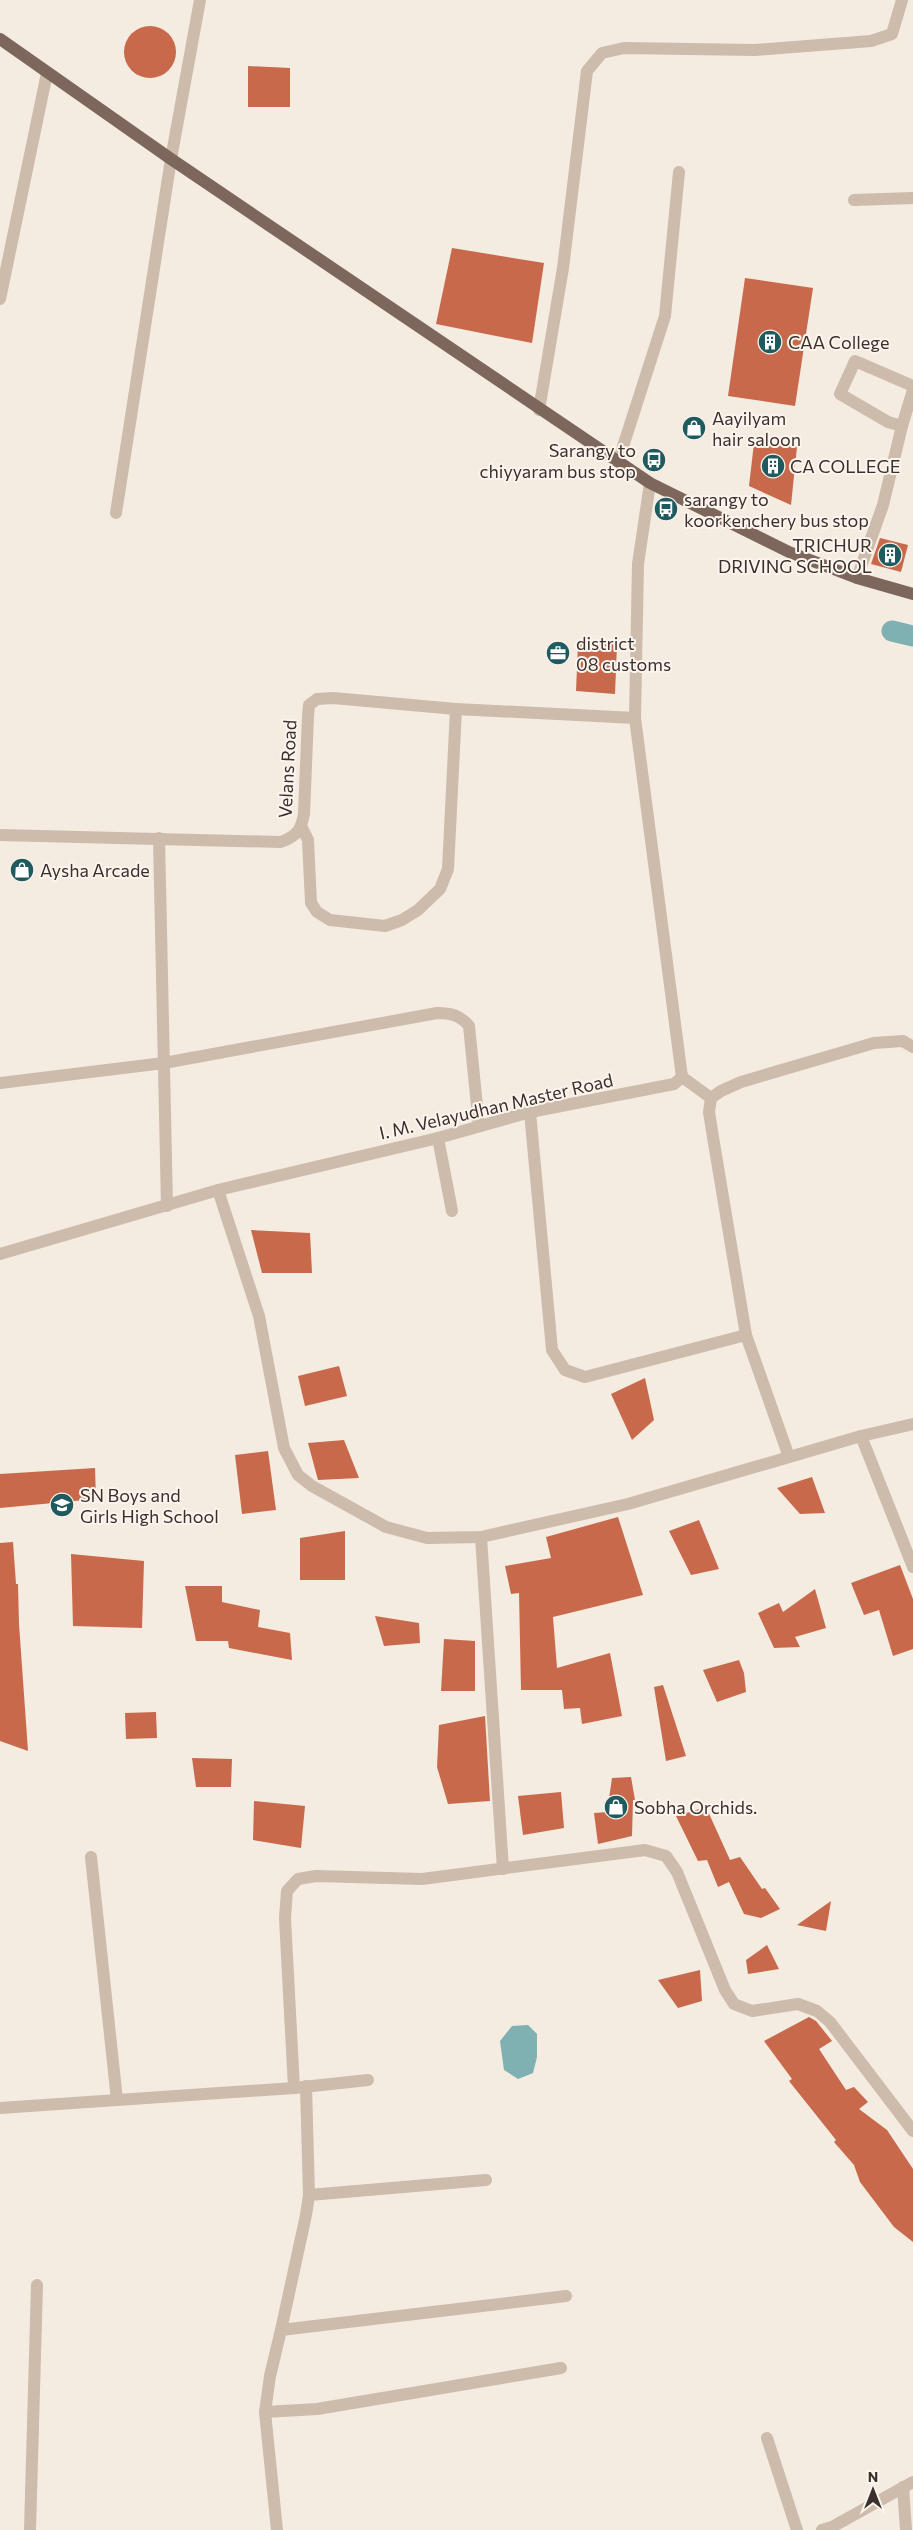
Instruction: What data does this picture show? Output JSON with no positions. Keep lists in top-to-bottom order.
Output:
{
  "streets": {
    "street": ["Velans Road", "I. M. Velayudhan Master Road"]
  },
  "places": {
    "building": ["CAA College", "CA COLLEGE", "TRICHUR DRIVING SCHOOL"],
    "shop": ["Aayilyam hair saloon", "Aysha Arcade", "Sobha Orchids."],
    "bus stop": ["Sarangy to chiyyaram bus stop", "sarangy to koorkenchery bus stop"],
    "office": ["district 08 customs"],
    "school or university": ["SN Boys and Girls High School"]
  },
  "north": "top"
}
